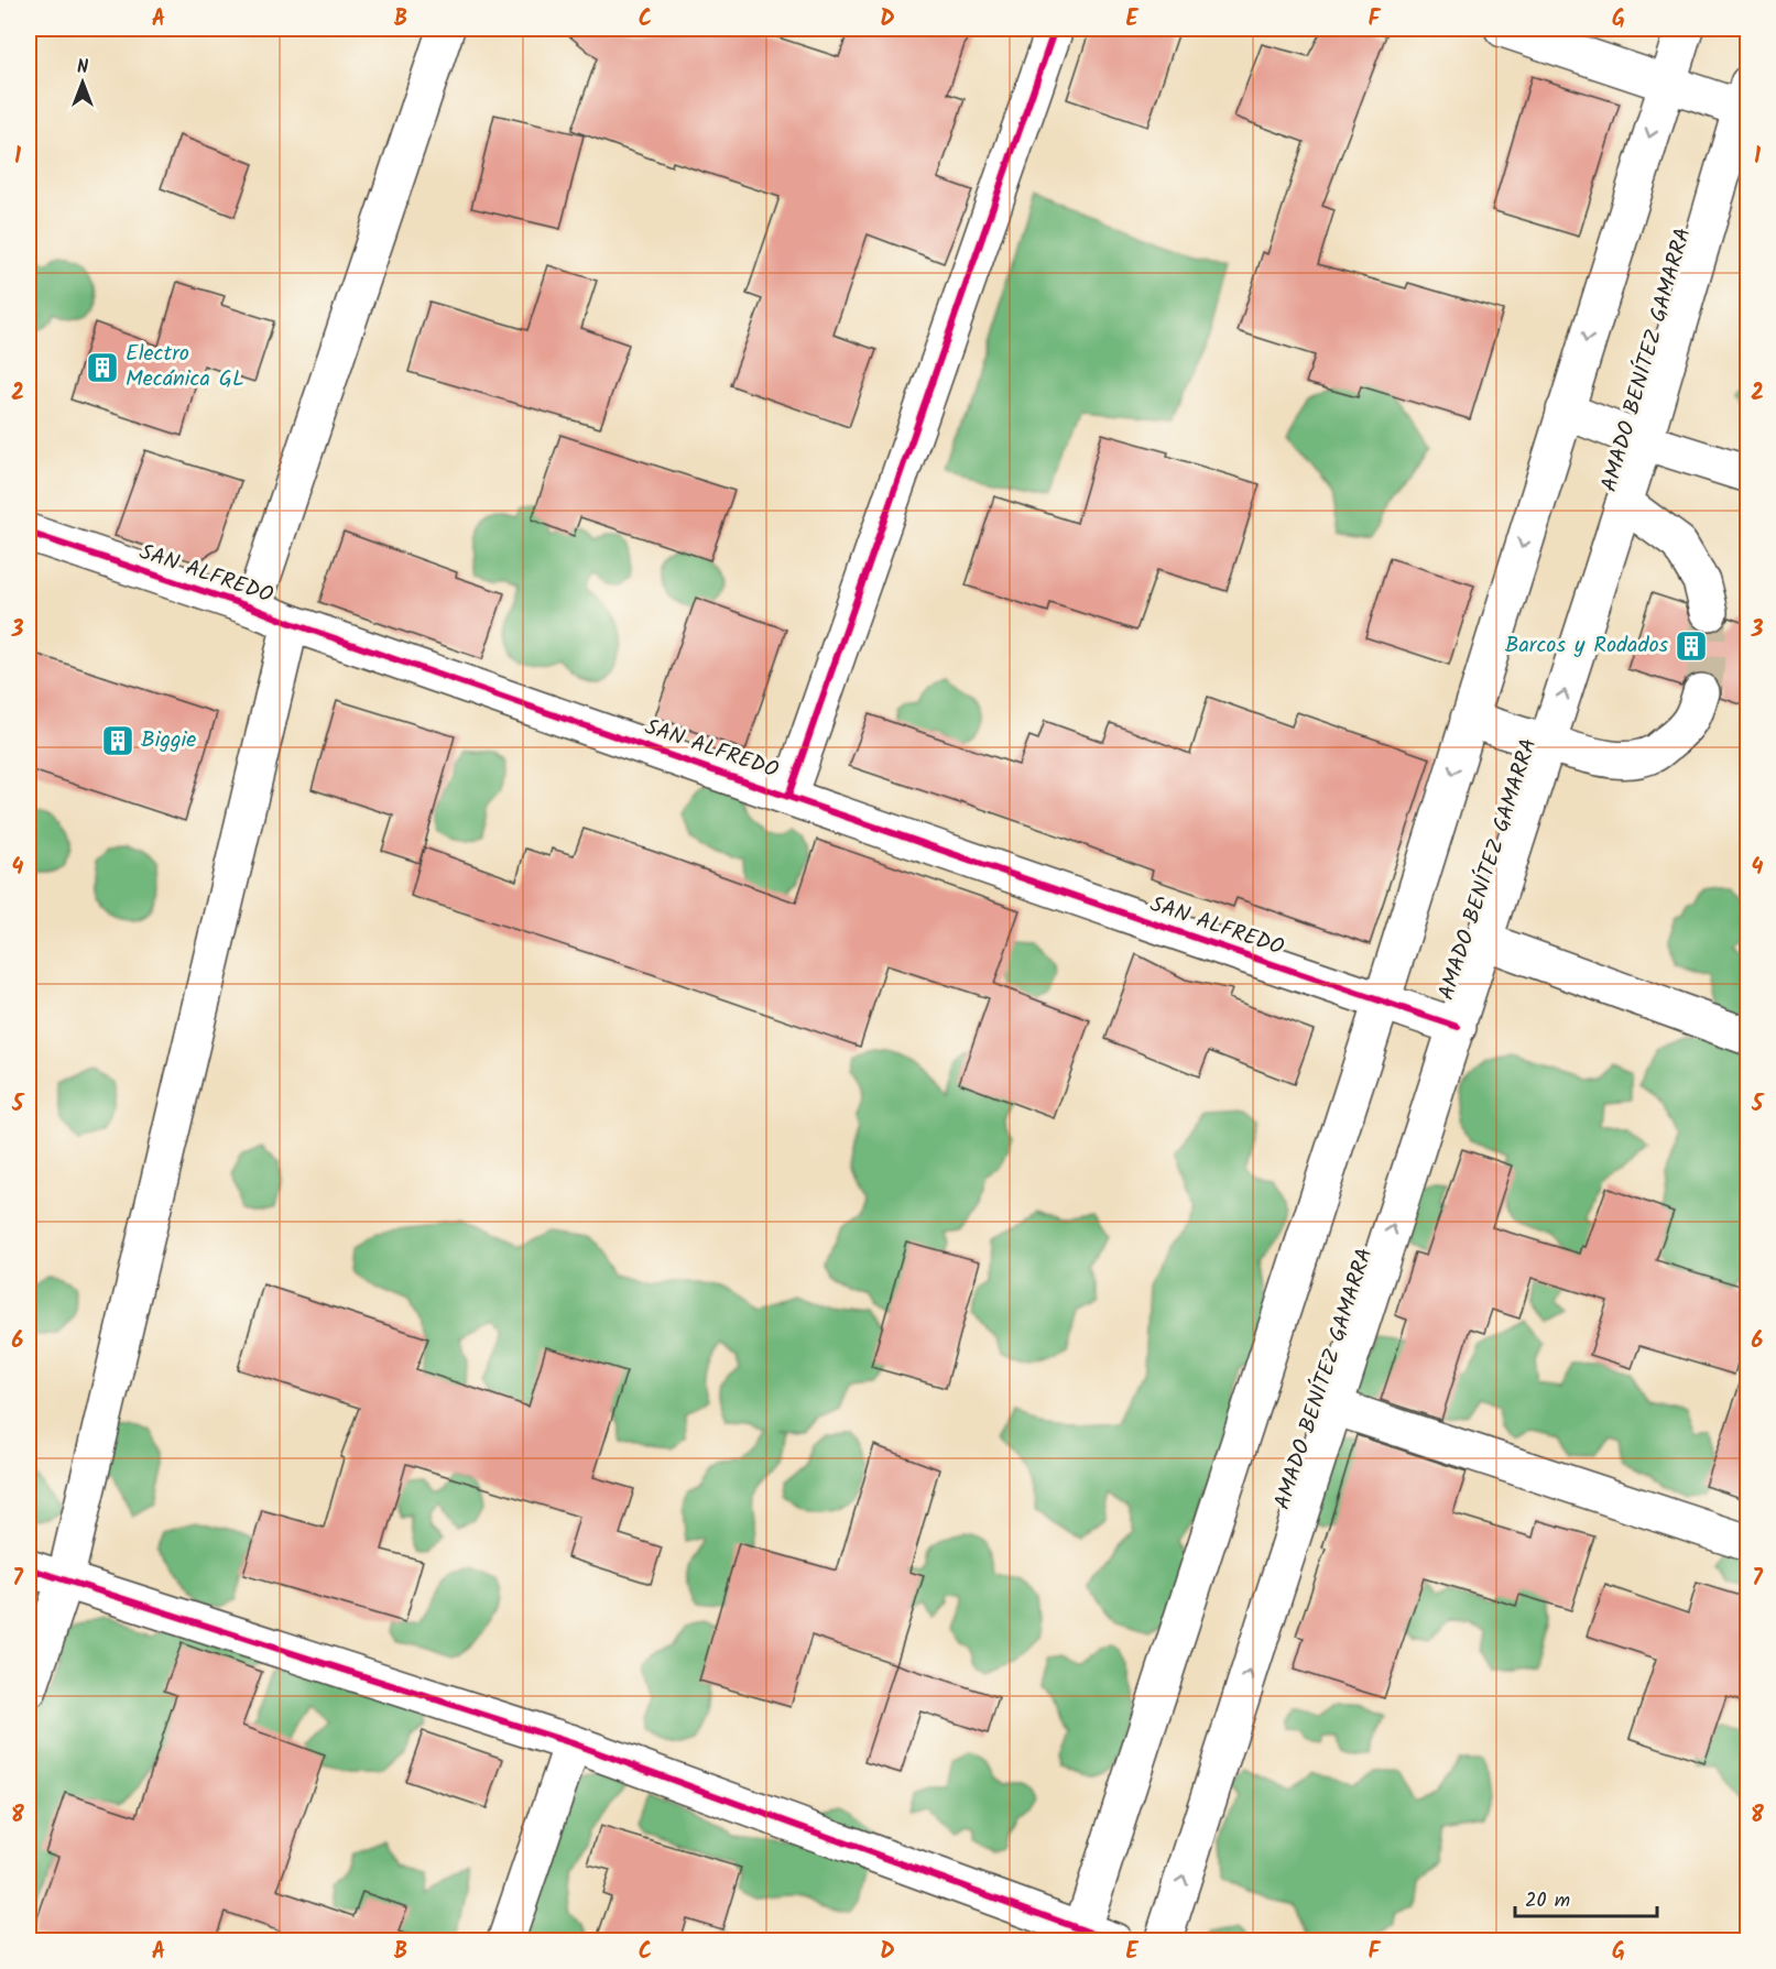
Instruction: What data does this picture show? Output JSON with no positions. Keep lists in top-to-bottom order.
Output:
{
  "streets": {
    "street": ["AMADO BENÍTEZ GAMARRA", "SAN ALFREDO"]
  },
  "crossings": [
    ["AMADO BENÍTEZ GAMARRA", "SAN ALFREDO"]
  ],
  "places": {
    "building": ["Electro Mecánica GL", "Barcos y Rodados", "Biggie"]
  },
  "scale_bar": "20 m",
  "north": "top",
  "grid": {
    "columns": [
      "A",
      "B",
      "C",
      "D",
      "E",
      "F",
      "G"
    ],
    "rows": [
      "1",
      "2",
      "3",
      "4",
      "5",
      "6",
      "7",
      "8"
    ]
  }
}
